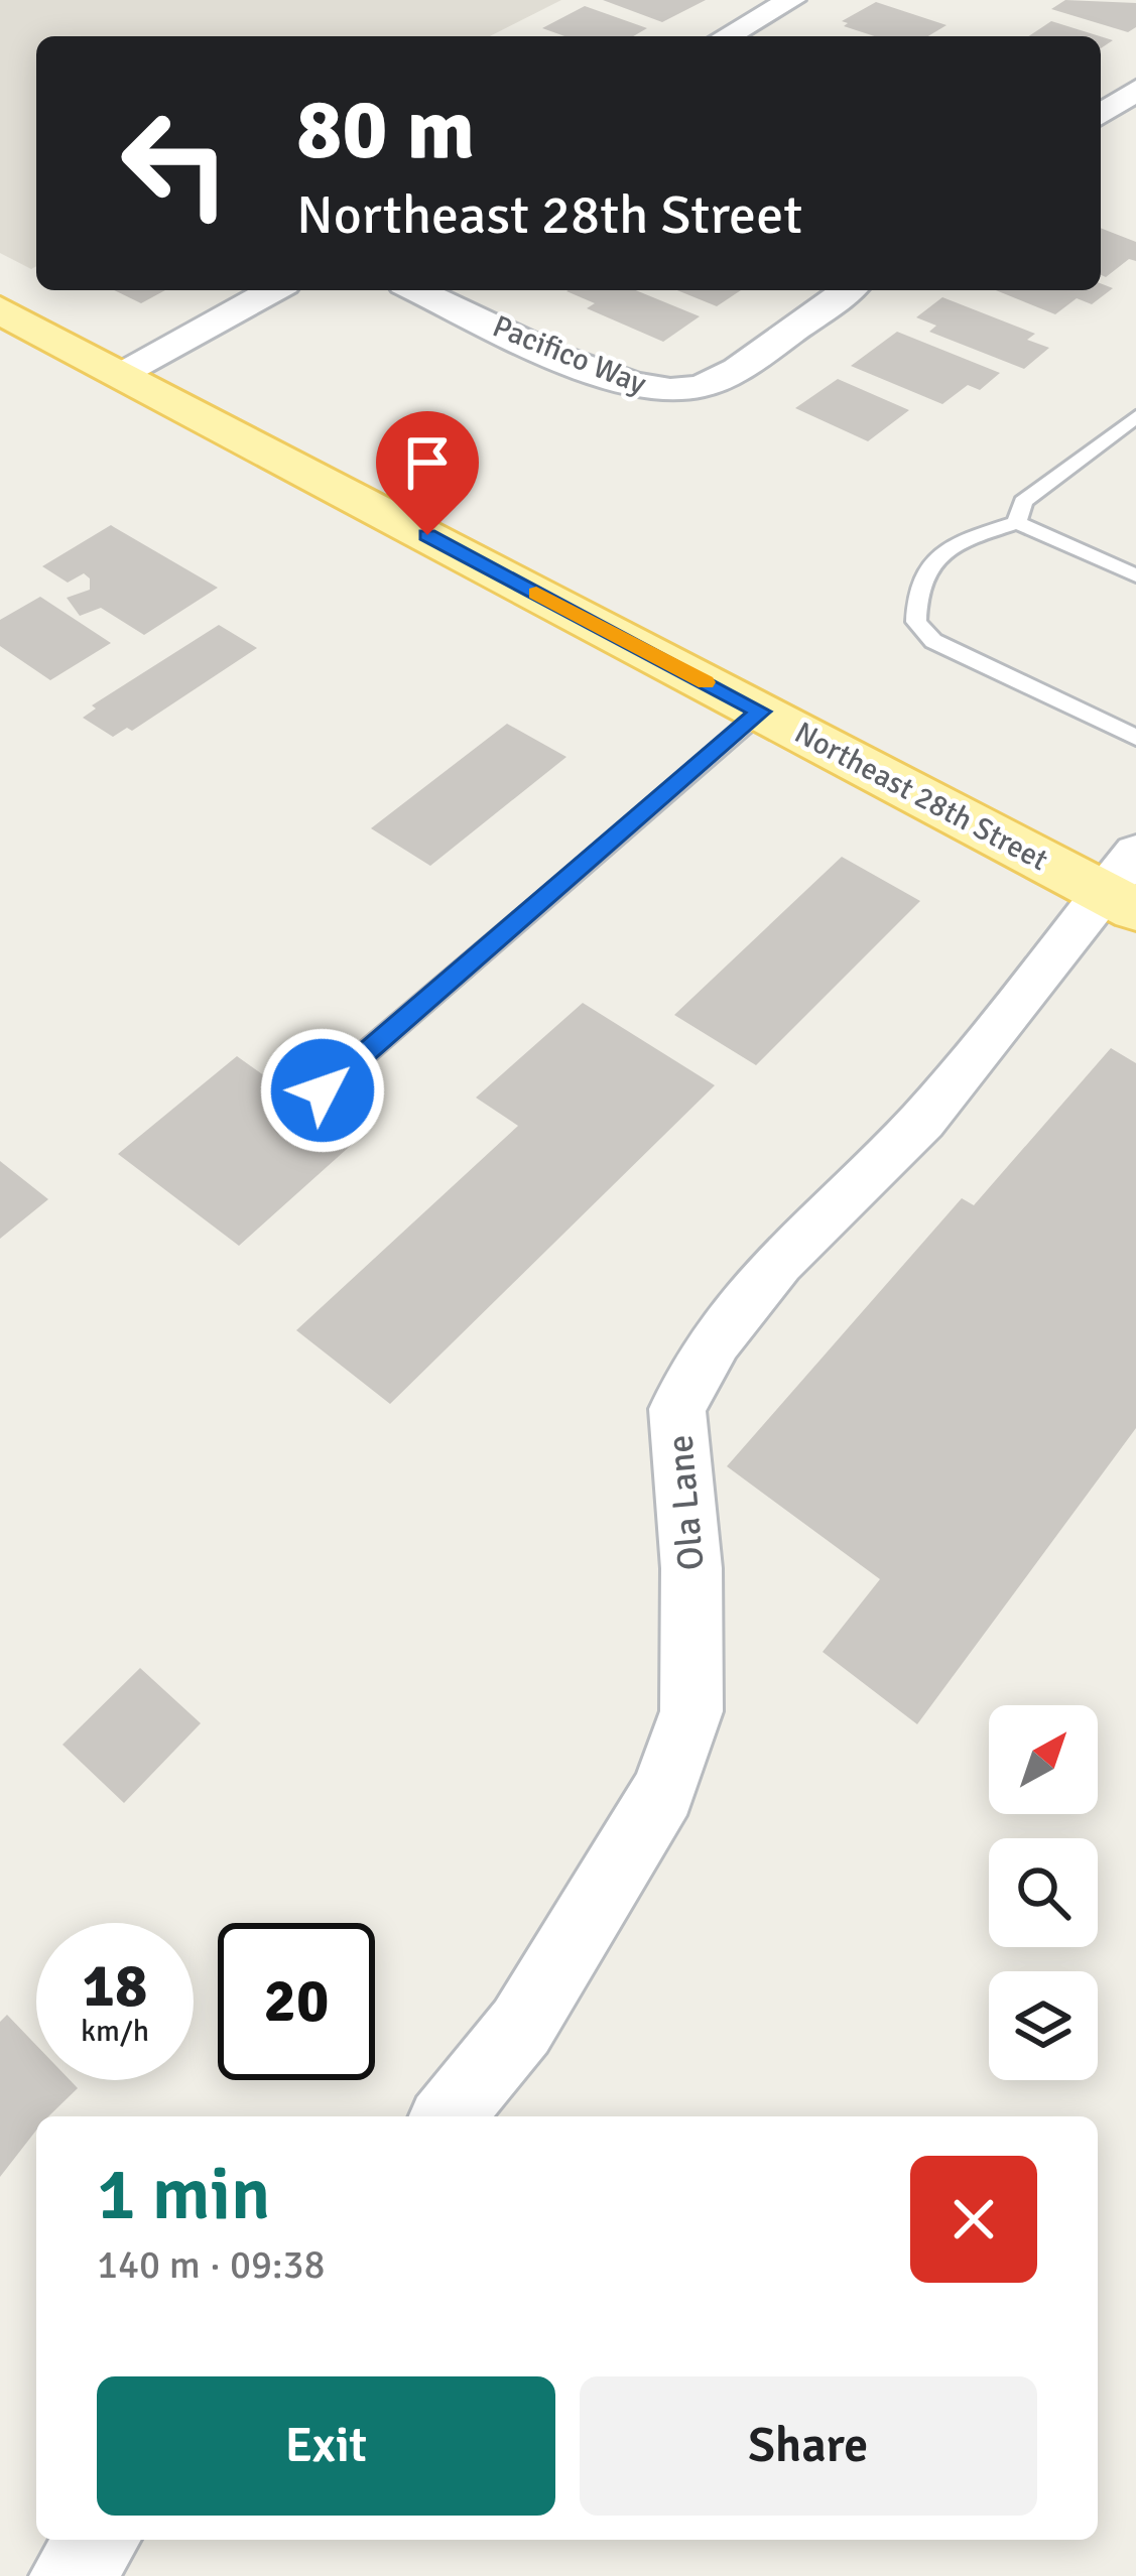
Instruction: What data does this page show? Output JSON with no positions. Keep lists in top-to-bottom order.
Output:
{
  "streets": {
    "main road": ["Northeast 28th Street"],
    "street": ["Pacifico Way", "Ola Lane"]
  },
  "crossings": [
    ["Northeast 28th Street", "Ola Lane"]
  ],
  "north": "top right",
  "page": {
    "turn": ["80 m", "Northeast 28th Street"],
    "speed": "18 km/h",
    "limit": "20",
    "heading": ["1 min", "140 m · 09:38"],
    "buttons": ["Exit", "Share"]
  }
}
